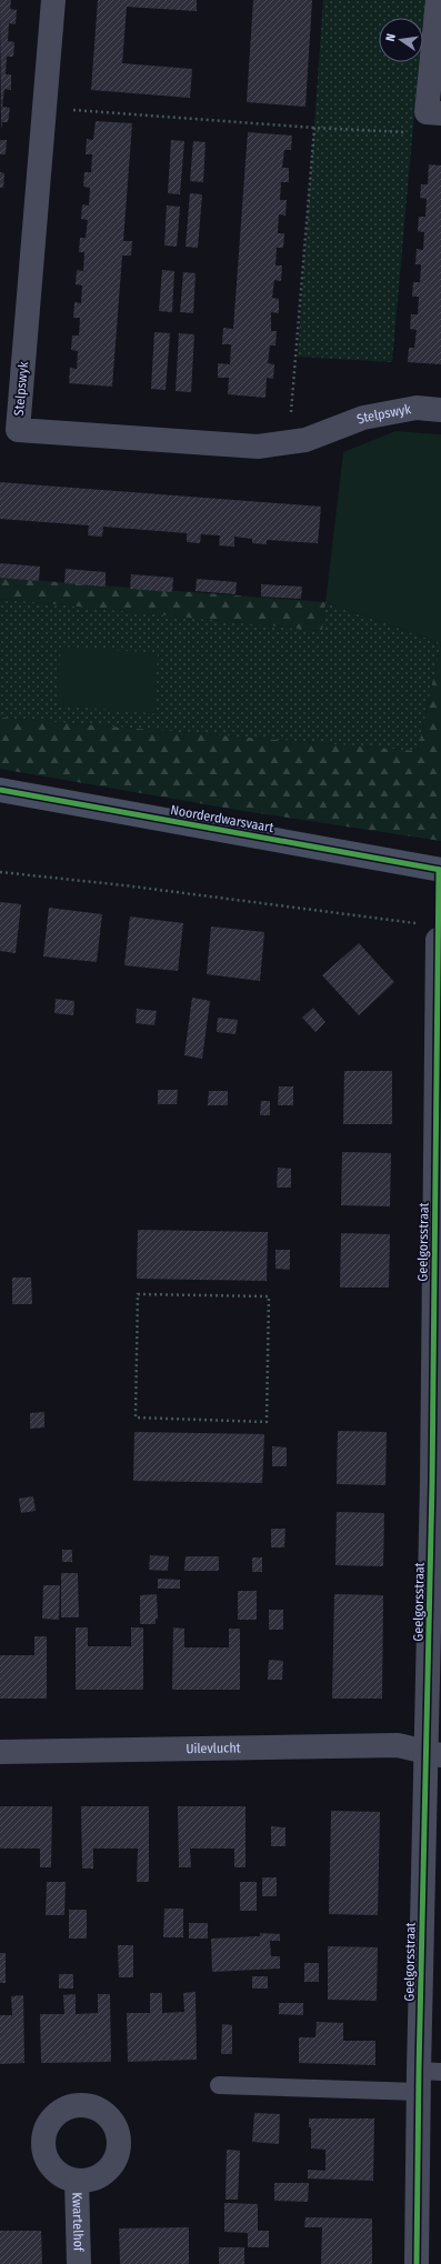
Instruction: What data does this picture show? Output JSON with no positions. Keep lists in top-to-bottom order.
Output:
{
  "streets": {
    "main road": ["Noorderdwarsvaart"],
    "street": [
      "Stelpswyk",
      "Geelgorsstraat",
      "Uilevlucht",
      "Kwartelhof"
    ]
  },
  "crossings": [
    ["Geelgorsstraat", "Uilevlucht"]
  ],
  "north": "left"
}
